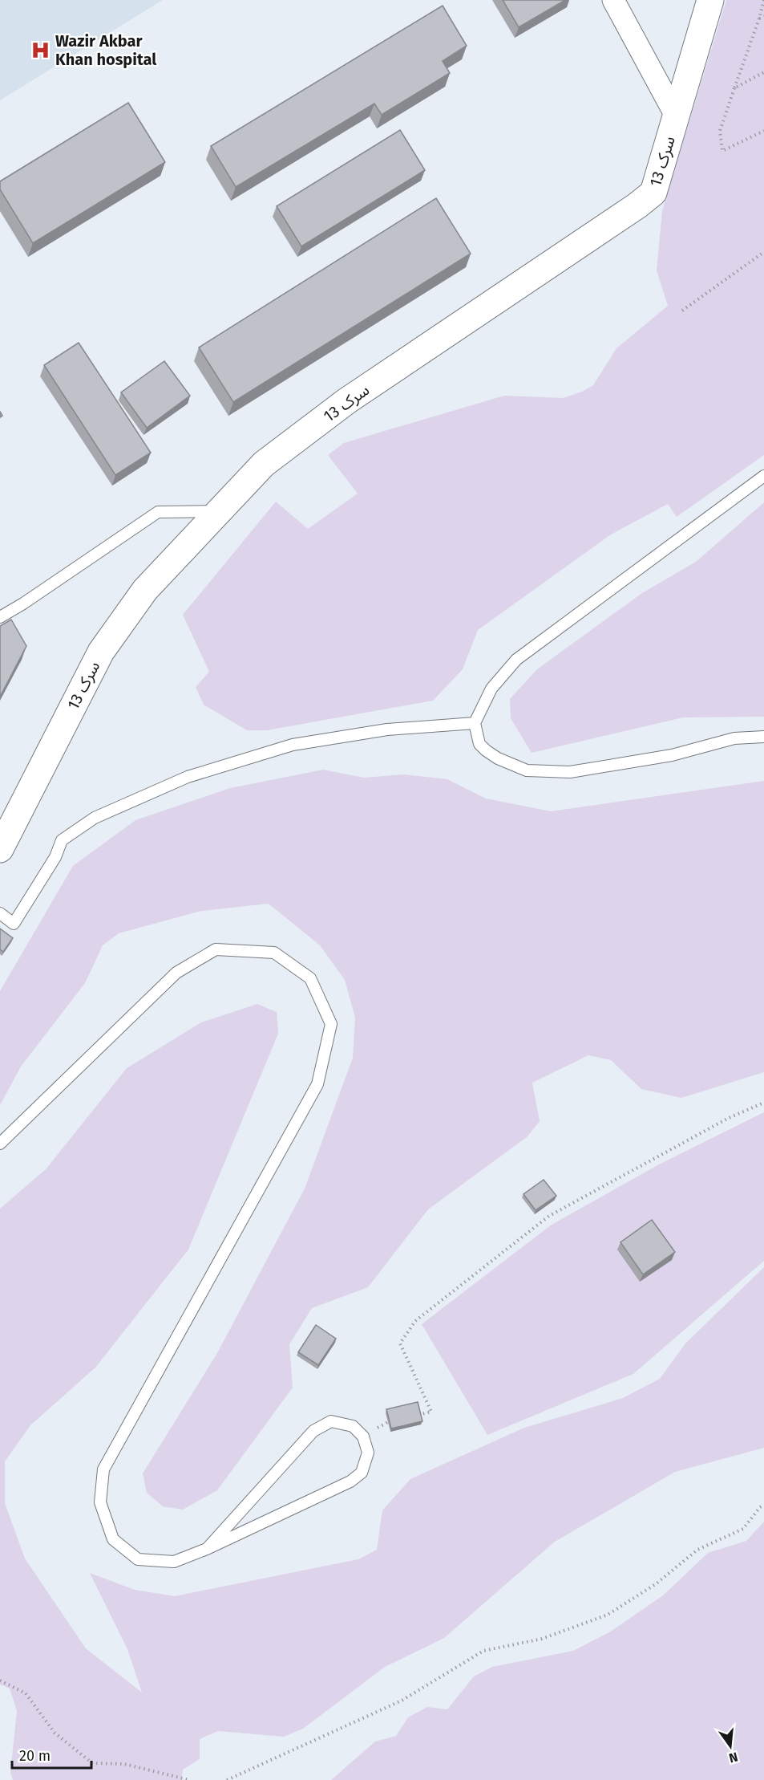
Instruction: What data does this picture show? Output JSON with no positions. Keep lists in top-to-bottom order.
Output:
{
  "streets": {
    "street": ["سرک 13"]
  },
  "places": {
    "hospital": ["Wazir Akbar Khan hospital"]
  },
  "scale_bar": "20 m",
  "north": "bottom"
}
